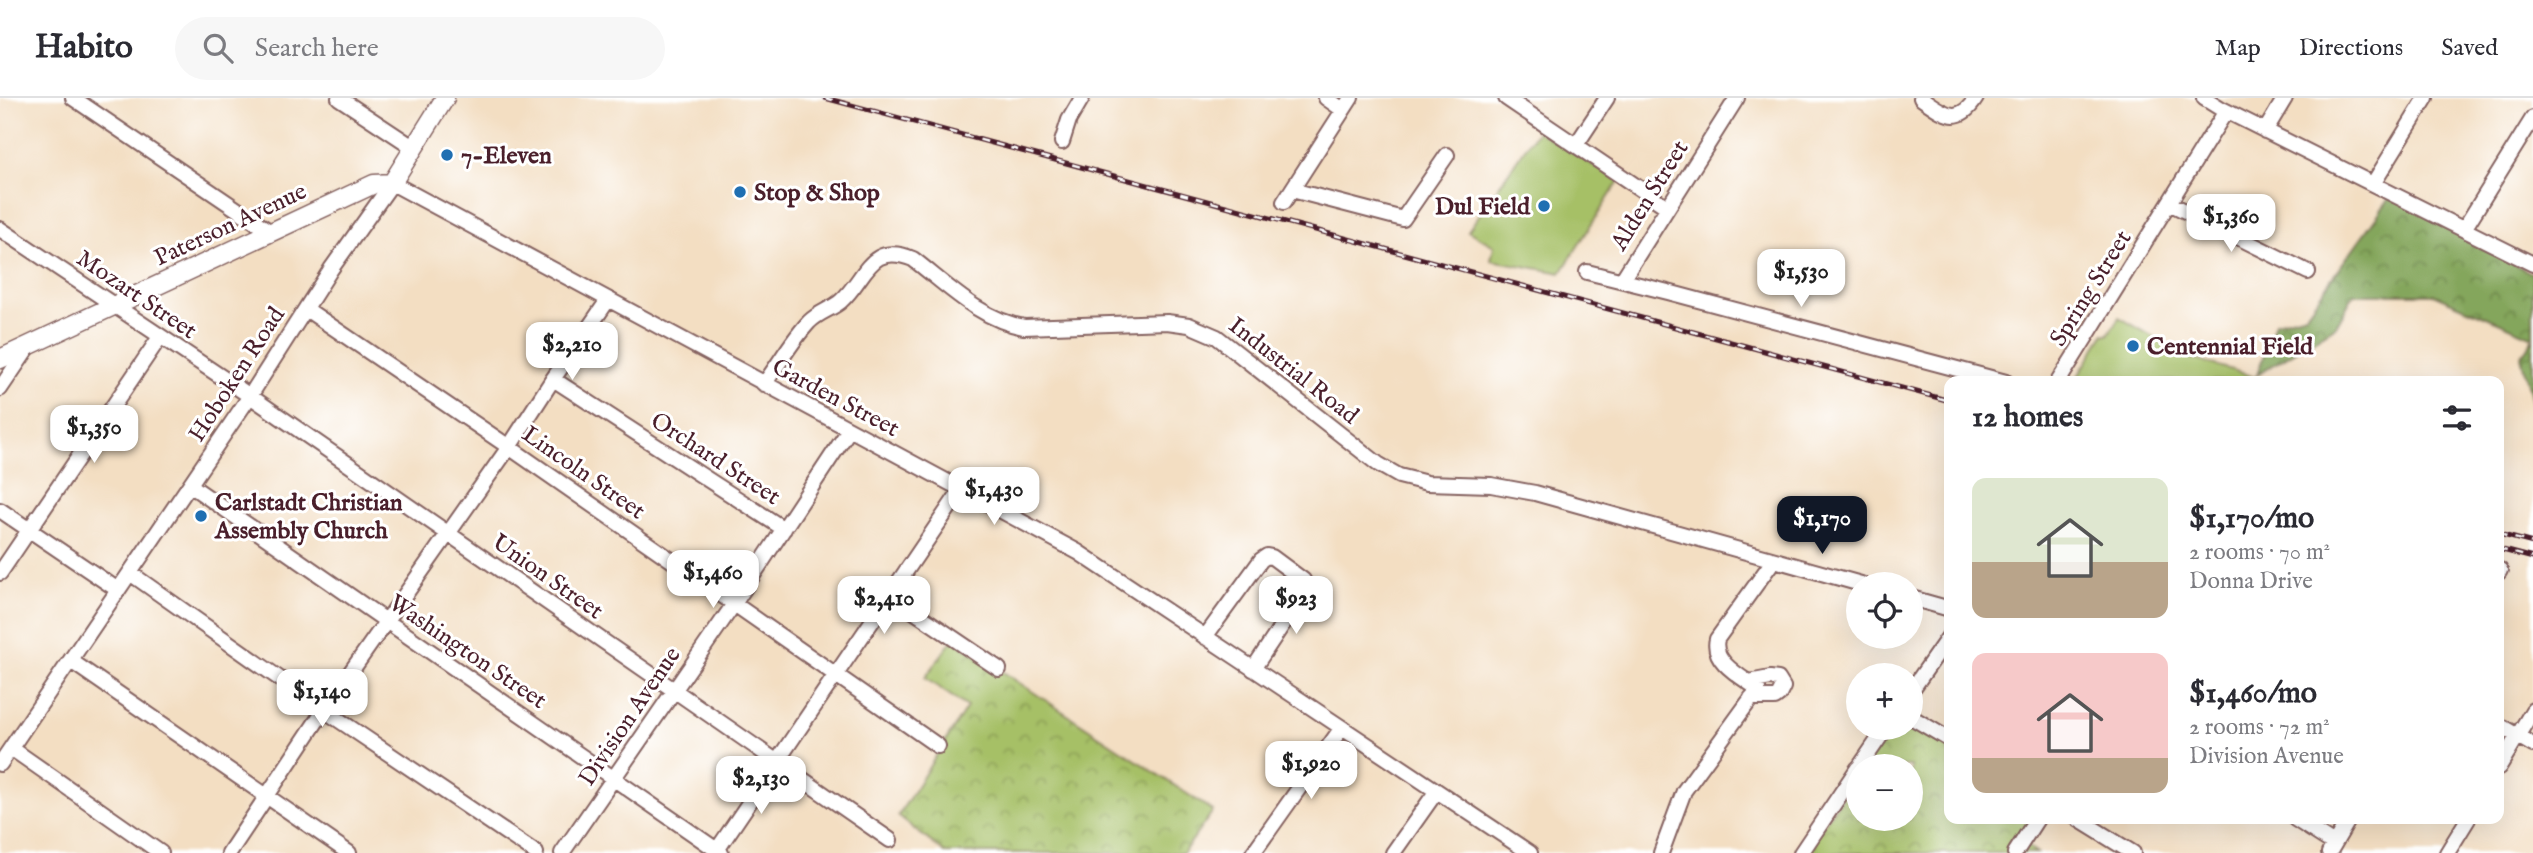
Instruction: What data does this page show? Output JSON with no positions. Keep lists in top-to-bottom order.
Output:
{
  "streets": {
    "main road": ["Paterson Avenue"],
    "street": [
      "Alden Street",
      "Spring Street",
      "Mozart Street",
      "Industrial Road",
      "Hoboken Road",
      "Garden Street",
      "Orchard Street",
      "Lincoln Street",
      "Union Street",
      "Washington Street",
      "Division Avenue"
    ]
  },
  "crossings": [
    ["Paterson Avenue", "Mozart Street"],
    ["Paterson Avenue", "Hoboken Road"],
    ["Paterson Avenue", "Garden Street"],
    ["Mozart Street", "Hoboken Road"],
    ["Mozart Street", "Union Street"],
    ["Industrial Road", "Garden Street"],
    ["Hoboken Road", "Garden Street"],
    ["Hoboken Road", "Lincoln Street"],
    ["Hoboken Road", "Union Street"],
    ["Hoboken Road", "Washington Street"],
    ["Garden Street", "Division Avenue"],
    ["Orchard Street", "Division Avenue"],
    ["Lincoln Street", "Division Avenue"],
    ["Union Street", "Division Avenue"],
    ["Washington Street", "Division Avenue"]
  ],
  "places": [
    "7-Eleven",
    "Stop & Shop",
    "Dul Field",
    "Centennial Field",
    "Carlstadt Christian Assembly Church"
  ],
  "page": {
    "header": "Habito",
    "search": "Search here",
    "nav": ["Map", "Directions", "Saved"],
    "price": [
      "$1,360",
      "$1,530",
      "$2,210",
      "$1,350",
      "$1,430",
      "$1,170",
      "$1,460",
      "$2,410",
      "$923",
      "$1,140",
      "$1,920",
      "$2,130"
    ],
    "heading": "12 homes",
    "list": [
      {
        "name": "$1,170/mo",
        "note": "2 rooms · 70 m² · Donna Drive"
      },
      {
        "name": "$1,460/mo",
        "note": "2 rooms · 72 m² · Division Avenue"
      }
    ],
    "map_buttons": ["+", "−"]
  }
}
